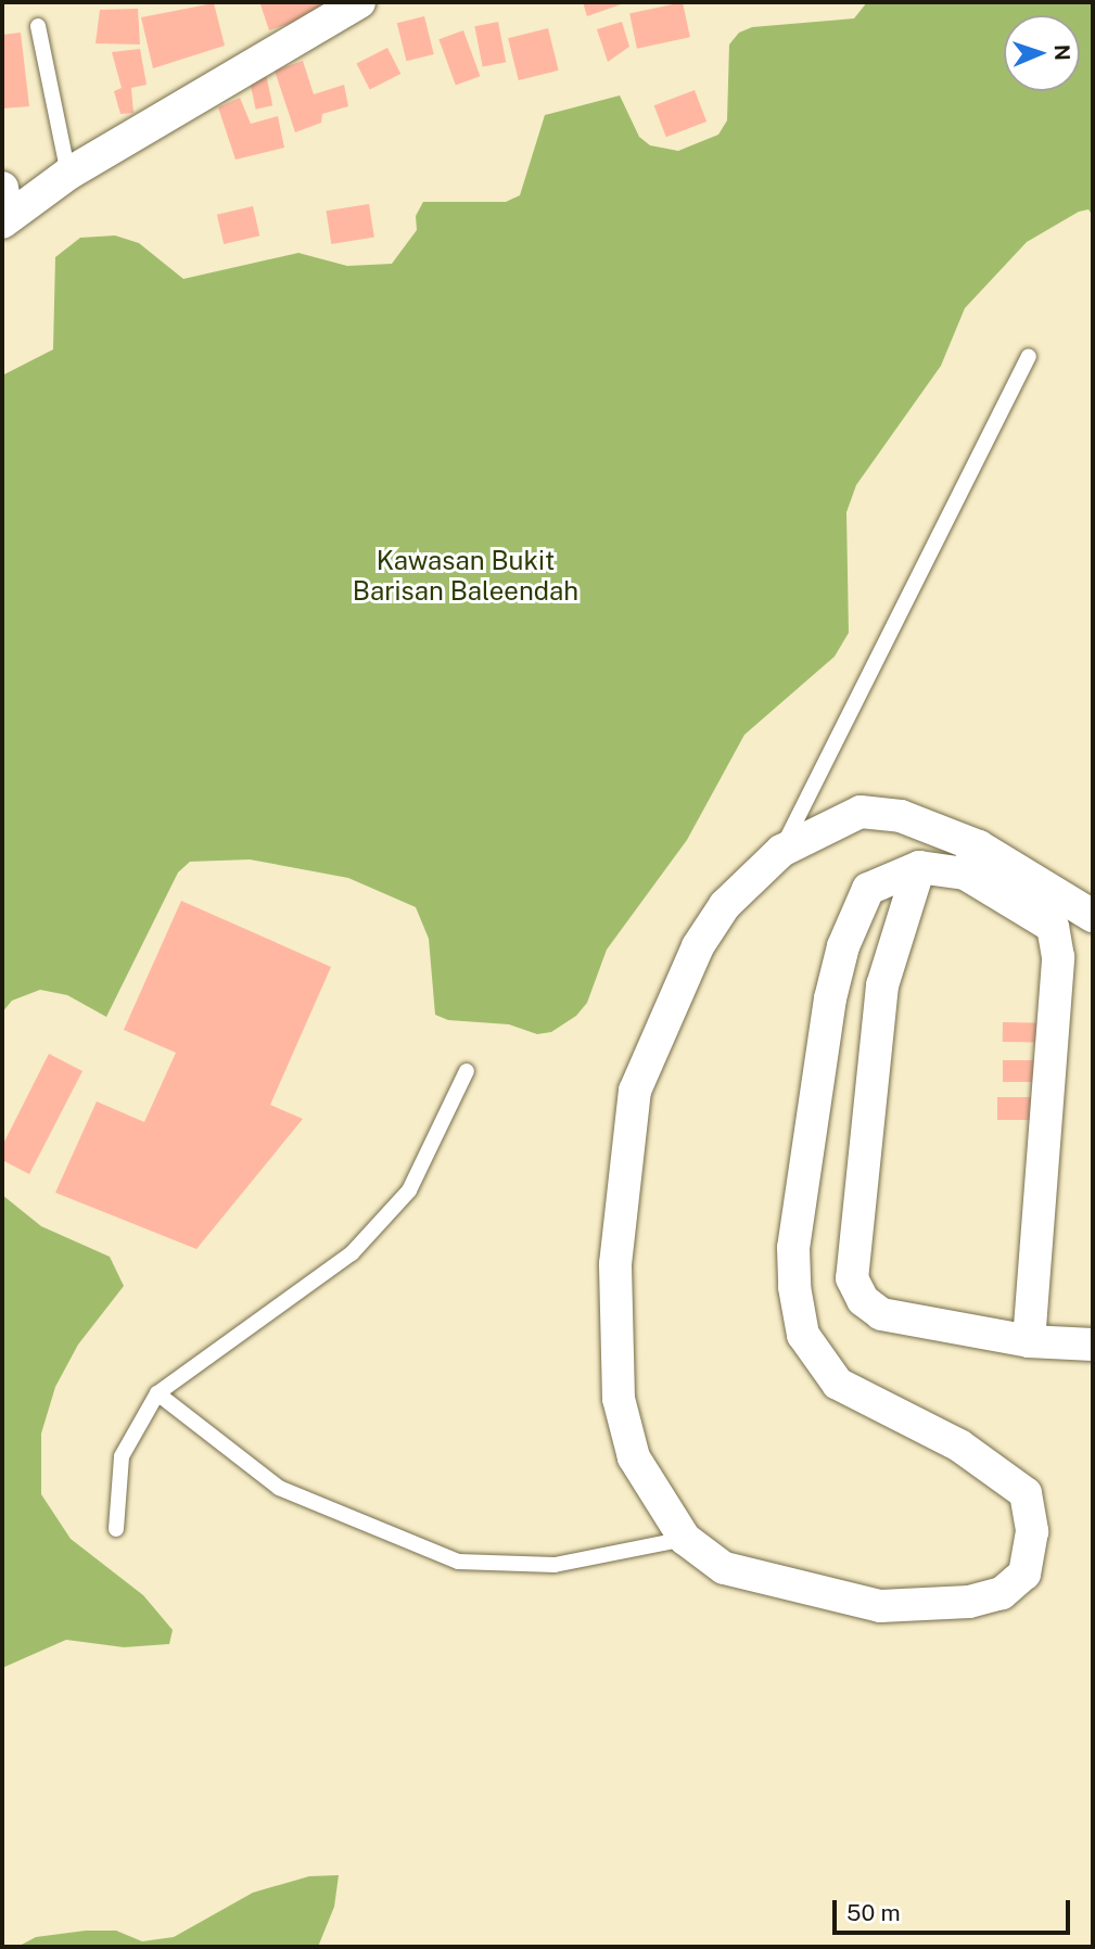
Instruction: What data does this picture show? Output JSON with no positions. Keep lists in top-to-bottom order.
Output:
{
  "parks": ["Kawasan Bukit Barisan Baleendah"],
  "scale_bar": "50 m",
  "north": "right"
}
